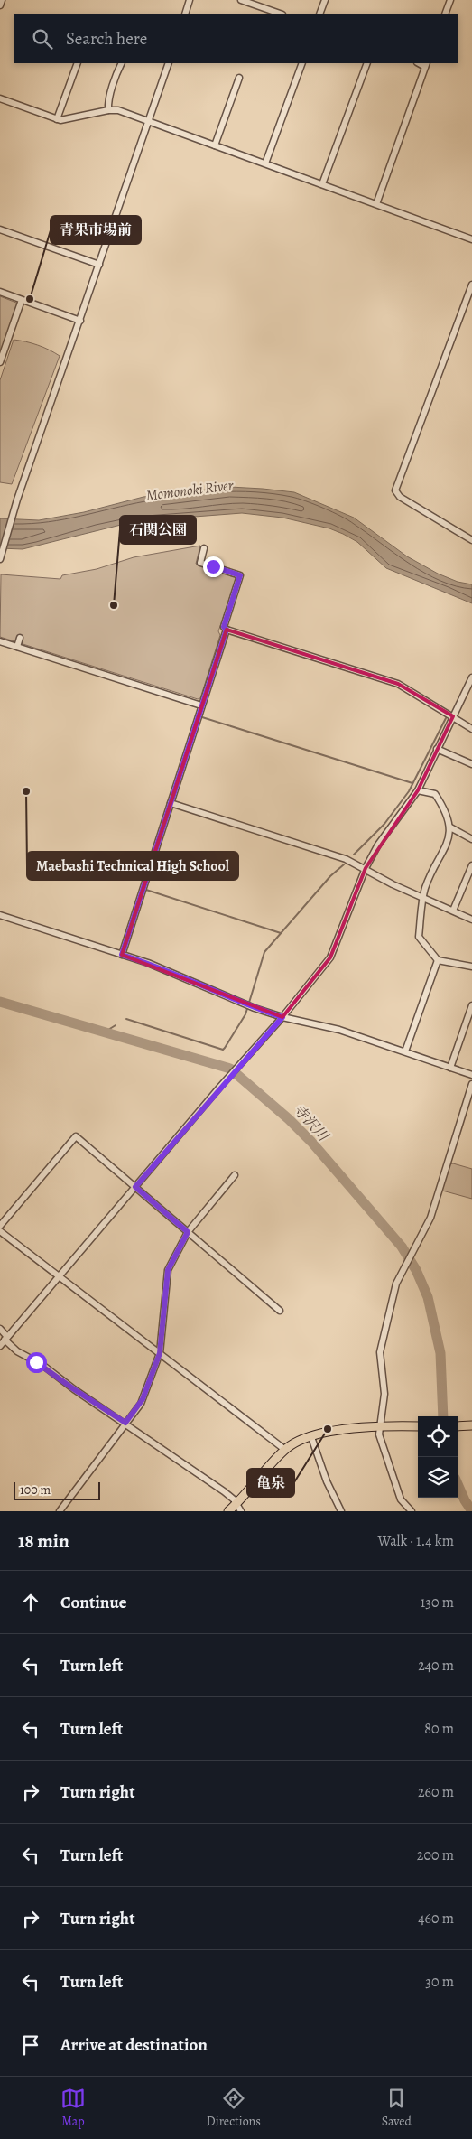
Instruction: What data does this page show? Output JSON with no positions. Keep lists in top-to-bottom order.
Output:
{
  "water": ["Momonoki River", "寺沢川"],
  "places": [
    "青果市場前",
    "石関公園",
    "Maebashi Technical High School",
    "亀泉"
  ],
  "scale_bar": "100 m",
  "page": {
    "search": "Search here",
    "scale": "100 m",
    "heading": ["18 min", "Walk · 1.4 km"],
    "list": [
      ["Continue", "130 m"],
      ["Turn left", "240 m"],
      ["Turn left", "80 m"],
      ["Turn right", "260 m"],
      ["Turn left", "200 m"],
      ["Turn right", "460 m"],
      ["Turn left", "30 m"],
      "Arrive at destination"
    ],
    "nav": ["Map", "Directions", "Saved"]
  }
}
